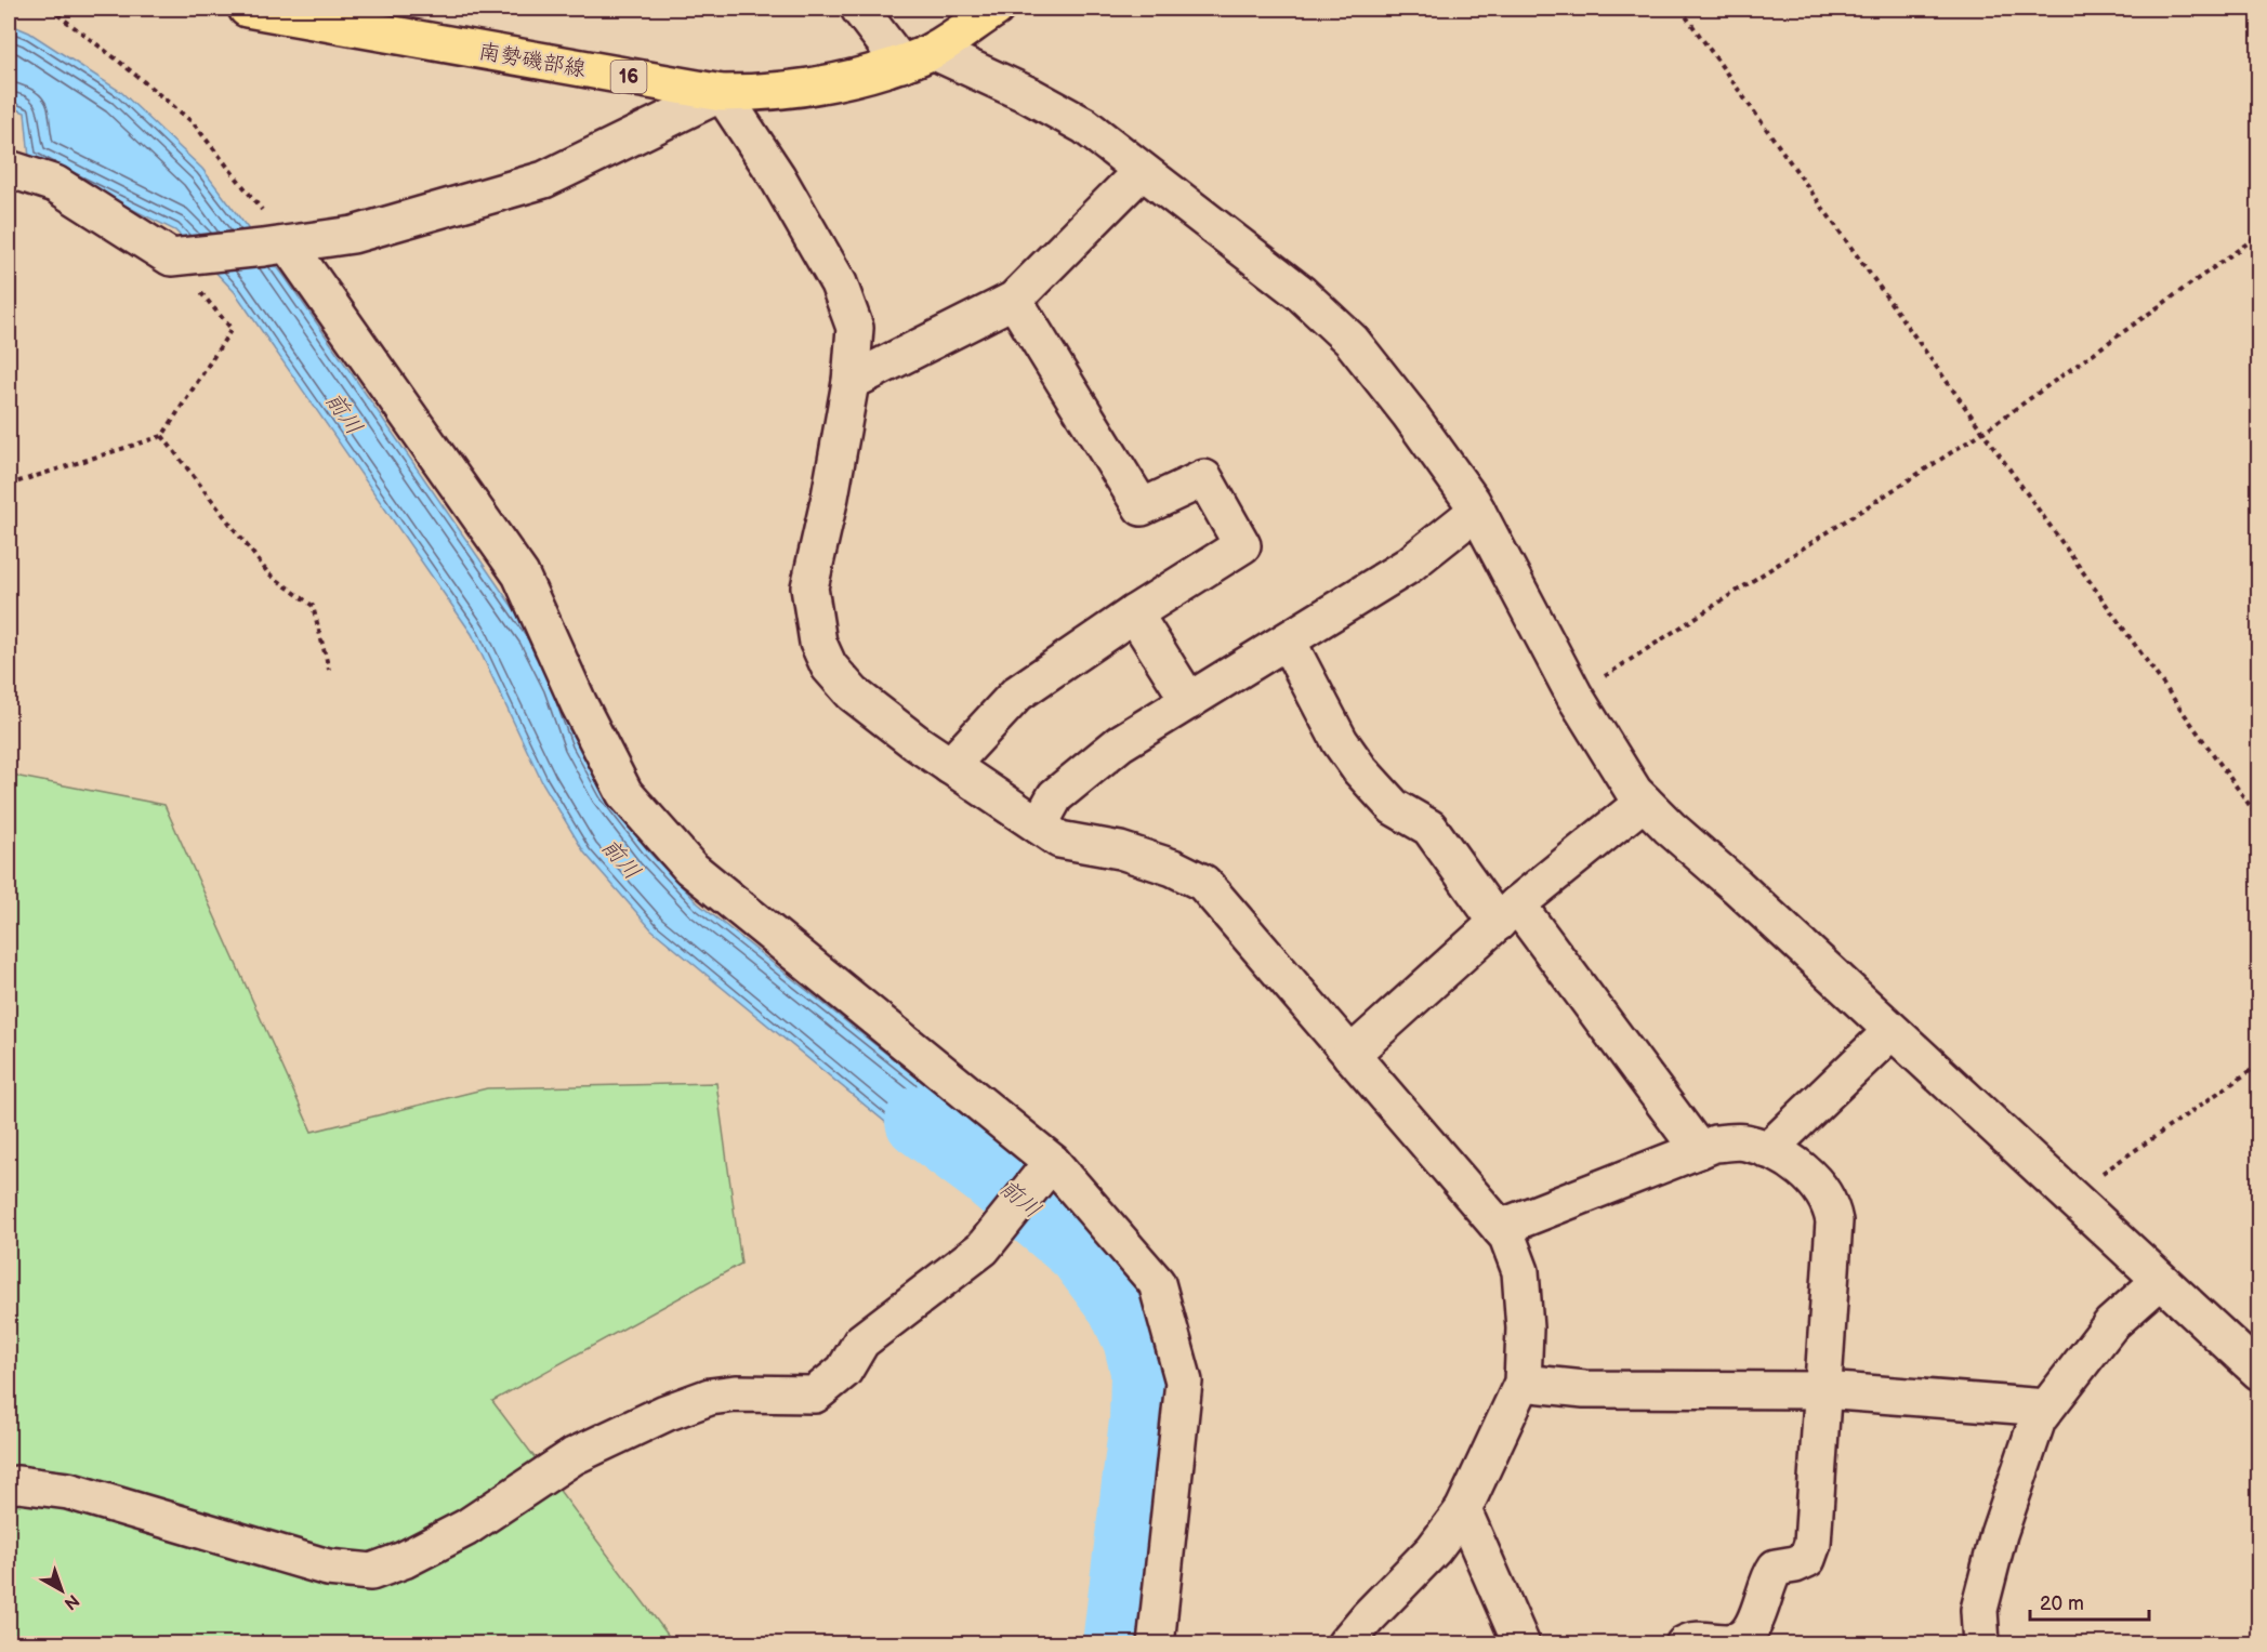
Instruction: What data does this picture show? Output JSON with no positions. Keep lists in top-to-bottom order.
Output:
{
  "streets": {
    "main road": ["南勢磯部線", "16"]
  },
  "water": ["前川"],
  "scale_bar": "20 m",
  "north": "bottom right"
}
